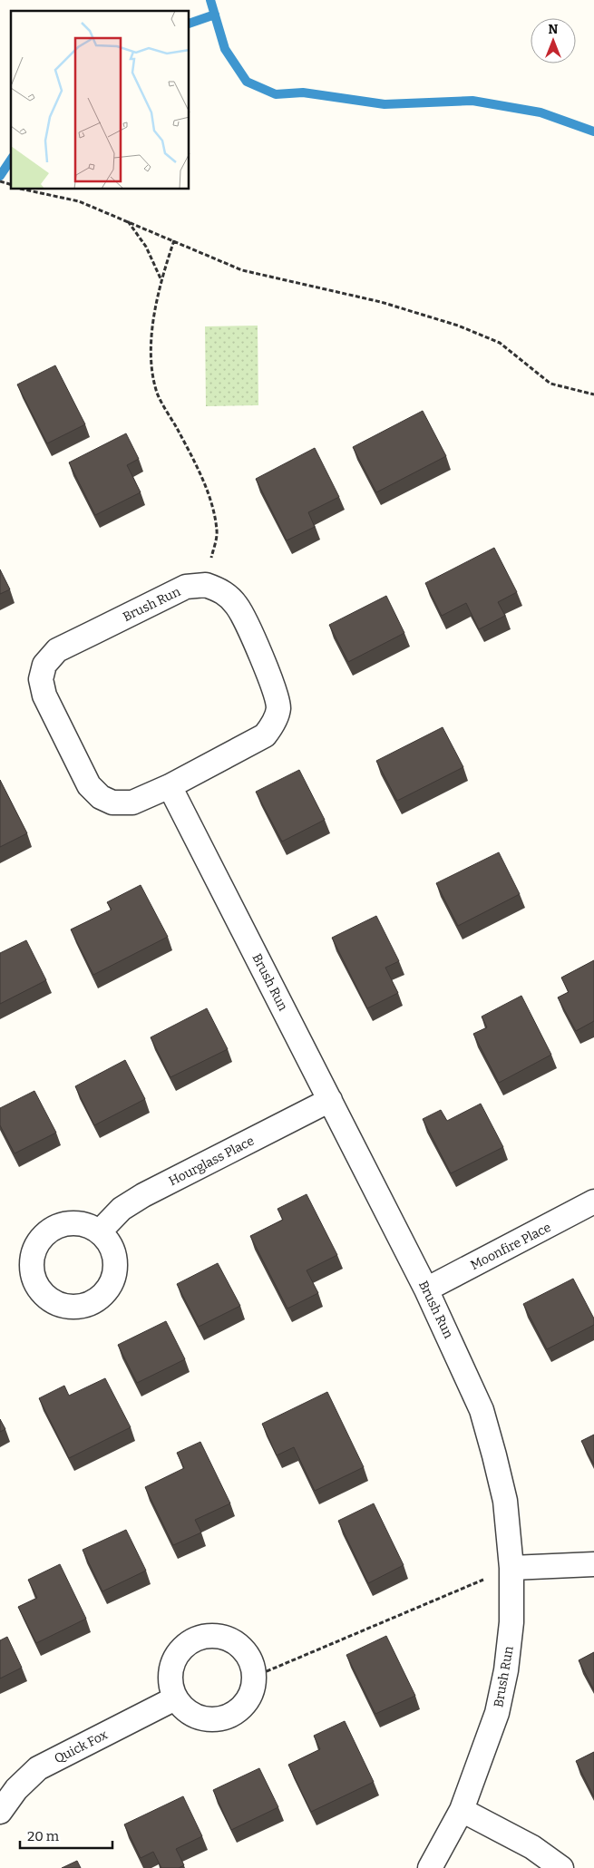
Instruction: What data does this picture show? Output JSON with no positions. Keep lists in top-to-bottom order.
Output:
{
  "streets": {
    "street": [
      "Brush Run",
      "Hourglass Place",
      "Moonfire Place",
      "Quick Fox"
    ]
  },
  "crossings": [
    ["Brush Run", "Hourglass Place"],
    ["Brush Run", "Moonfire Place"]
  ],
  "scale_bar": "20 m",
  "north": "top"
}
